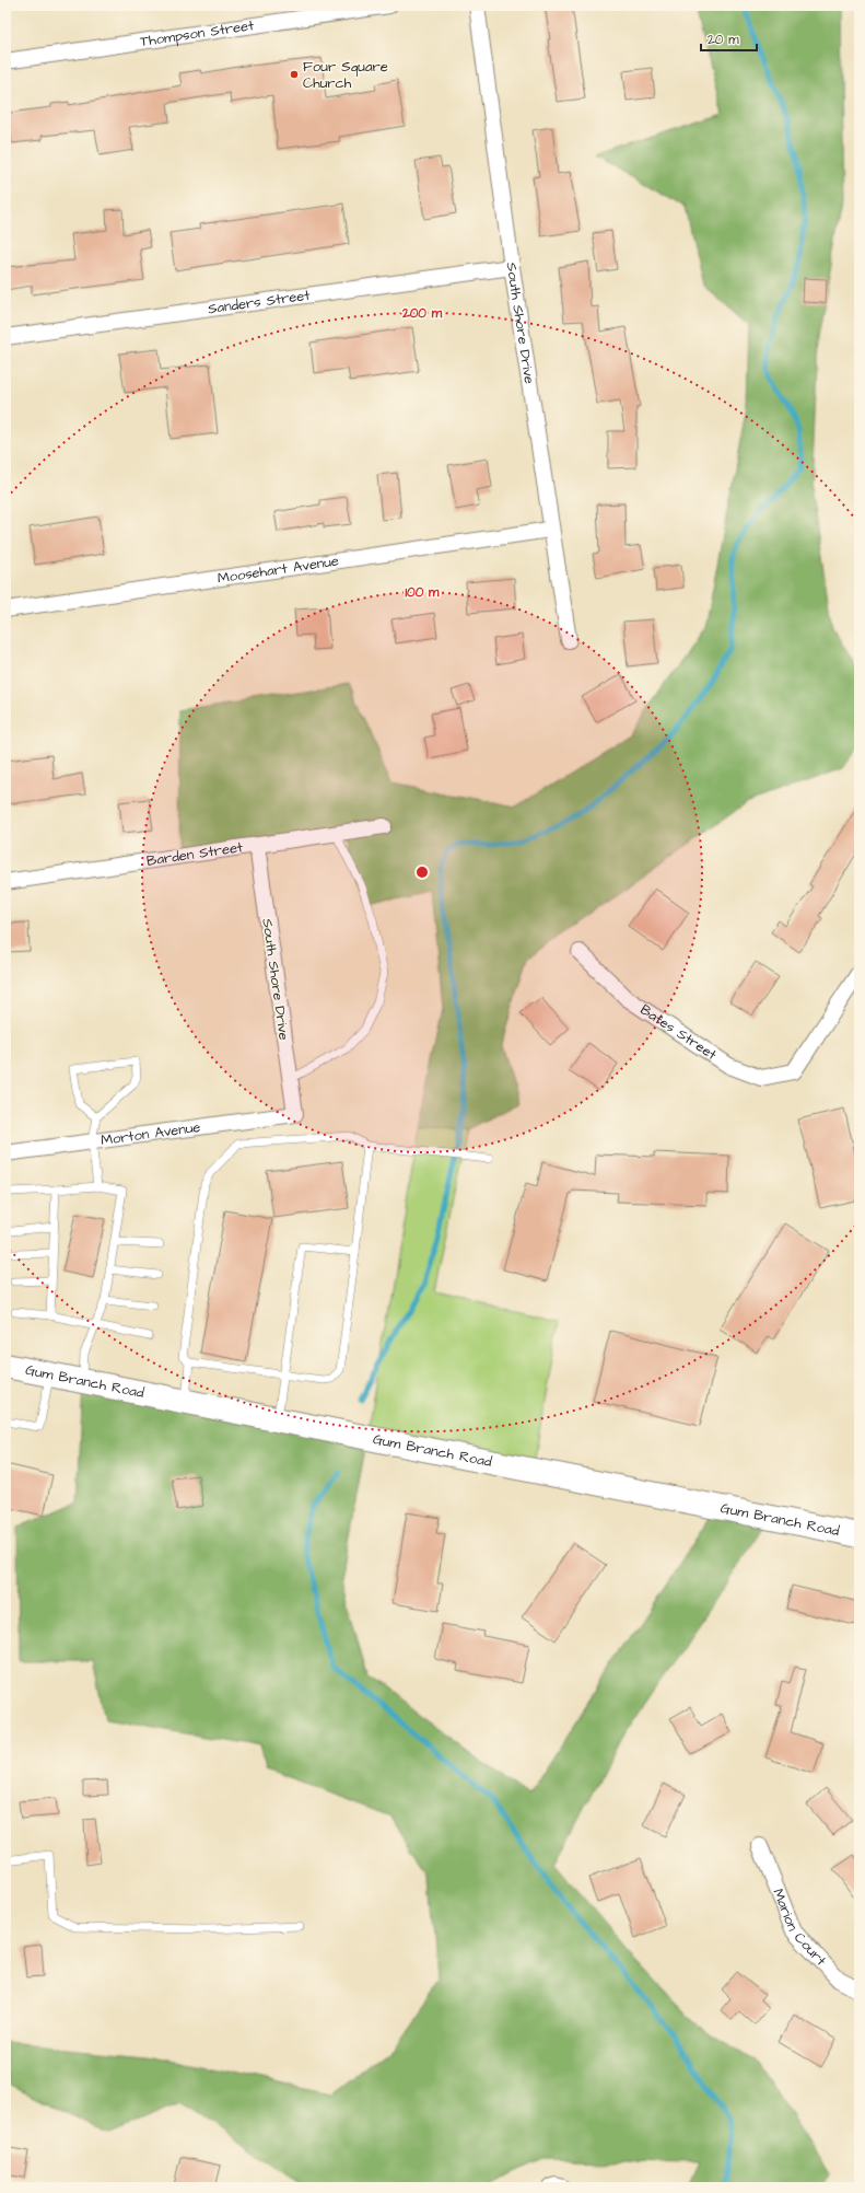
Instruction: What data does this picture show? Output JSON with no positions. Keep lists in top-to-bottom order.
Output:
{
  "streets": {
    "main road": ["Gum Branch Road"],
    "street": [
      "Thompson Street",
      "Sanders Street",
      "South Shore Drive",
      "Moosehart Avenue",
      "Barden Street",
      "Bates Street",
      "Morton Avenue",
      "Marion Court"
    ]
  },
  "crossings": [
    ["Sanders Street", "South Shore Drive"],
    ["South Shore Drive", "Moosehart Avenue"],
    ["South Shore Drive", "Barden Street"],
    ["South Shore Drive", "Morton Avenue"]
  ],
  "places": ["Four Square Church"],
  "scale_bar": "20 m",
  "rings": ["200 m", "100 m"]
}
